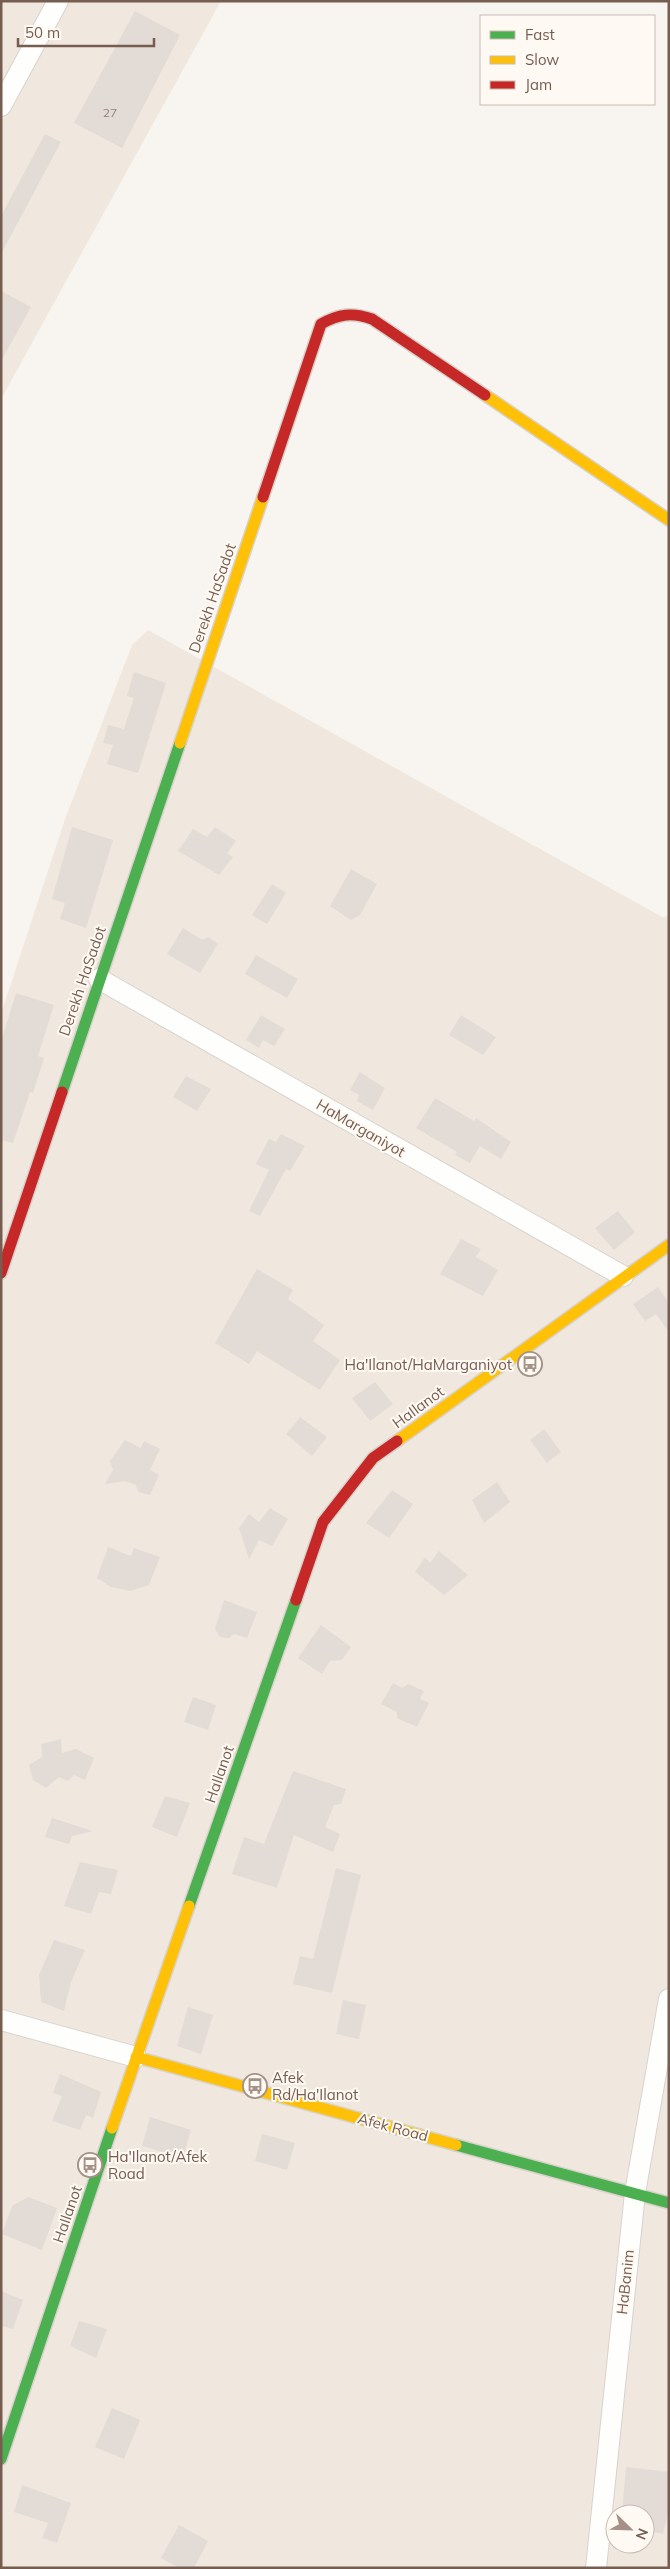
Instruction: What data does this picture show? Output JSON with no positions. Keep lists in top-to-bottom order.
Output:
{
  "streets": {
    "street": [
      "Derekh HaSadot",
      "HaMarganiyot",
      "HaIlanot",
      "Afek Road",
      "HaBanim"
    ]
  },
  "crossings": [
    ["Derekh HaSadot", "HaMarganiyot"],
    ["HaMarganiyot", "HaIlanot"],
    ["HaIlanot", "Afek Road"],
    ["Afek Road", "HaBanim"]
  ],
  "places": {
    "bus stop": ["Ha'Ilanot/HaMarganiyot", "Afek Rd/Ha'Ilanot", "Ha'Ilanot/Afek Road"]
  },
  "house_numbers": ["27"],
  "legend": ["Fast", "Slow", "Jam"],
  "scale_bar": "50 m",
  "north": "bottom right"
}
